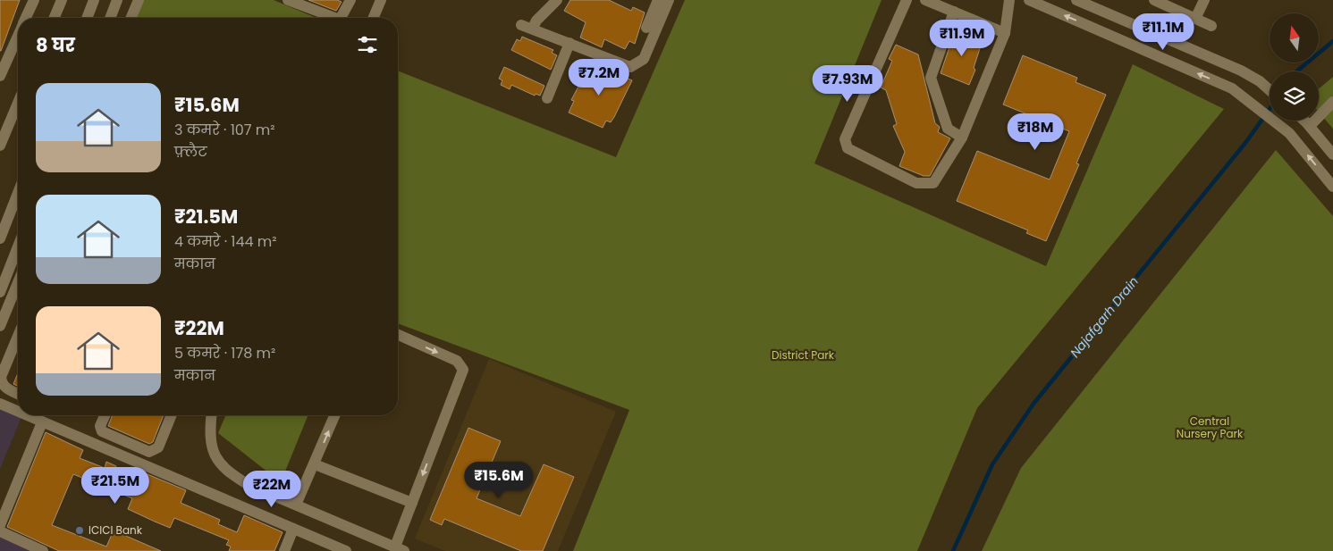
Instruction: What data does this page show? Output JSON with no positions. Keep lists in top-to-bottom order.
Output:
{
  "water": ["Najafgarh Drain"],
  "parks": ["District Park", "Central Nursery Park"],
  "places": ["ICICI Bank"],
  "north": "top",
  "page": {
    "price": [
      "₹11.1M",
      "₹11.9M",
      "₹7.2M",
      "₹7.93M",
      "₹18M",
      "₹15.6M",
      "₹21.5M",
      "₹22M"
    ],
    "heading": "8 घर",
    "list": [
      {
        "name": "₹15.6M",
        "note": "3 कमरे · 107 m² · फ़्लैट"
      },
      {
        "name": "₹21.5M",
        "note": "4 कमरे · 144 m² · मकान"
      },
      {
        "name": "₹22M",
        "note": "5 कमरे · 178 m² · मकान"
      }
    ]
  }
}
